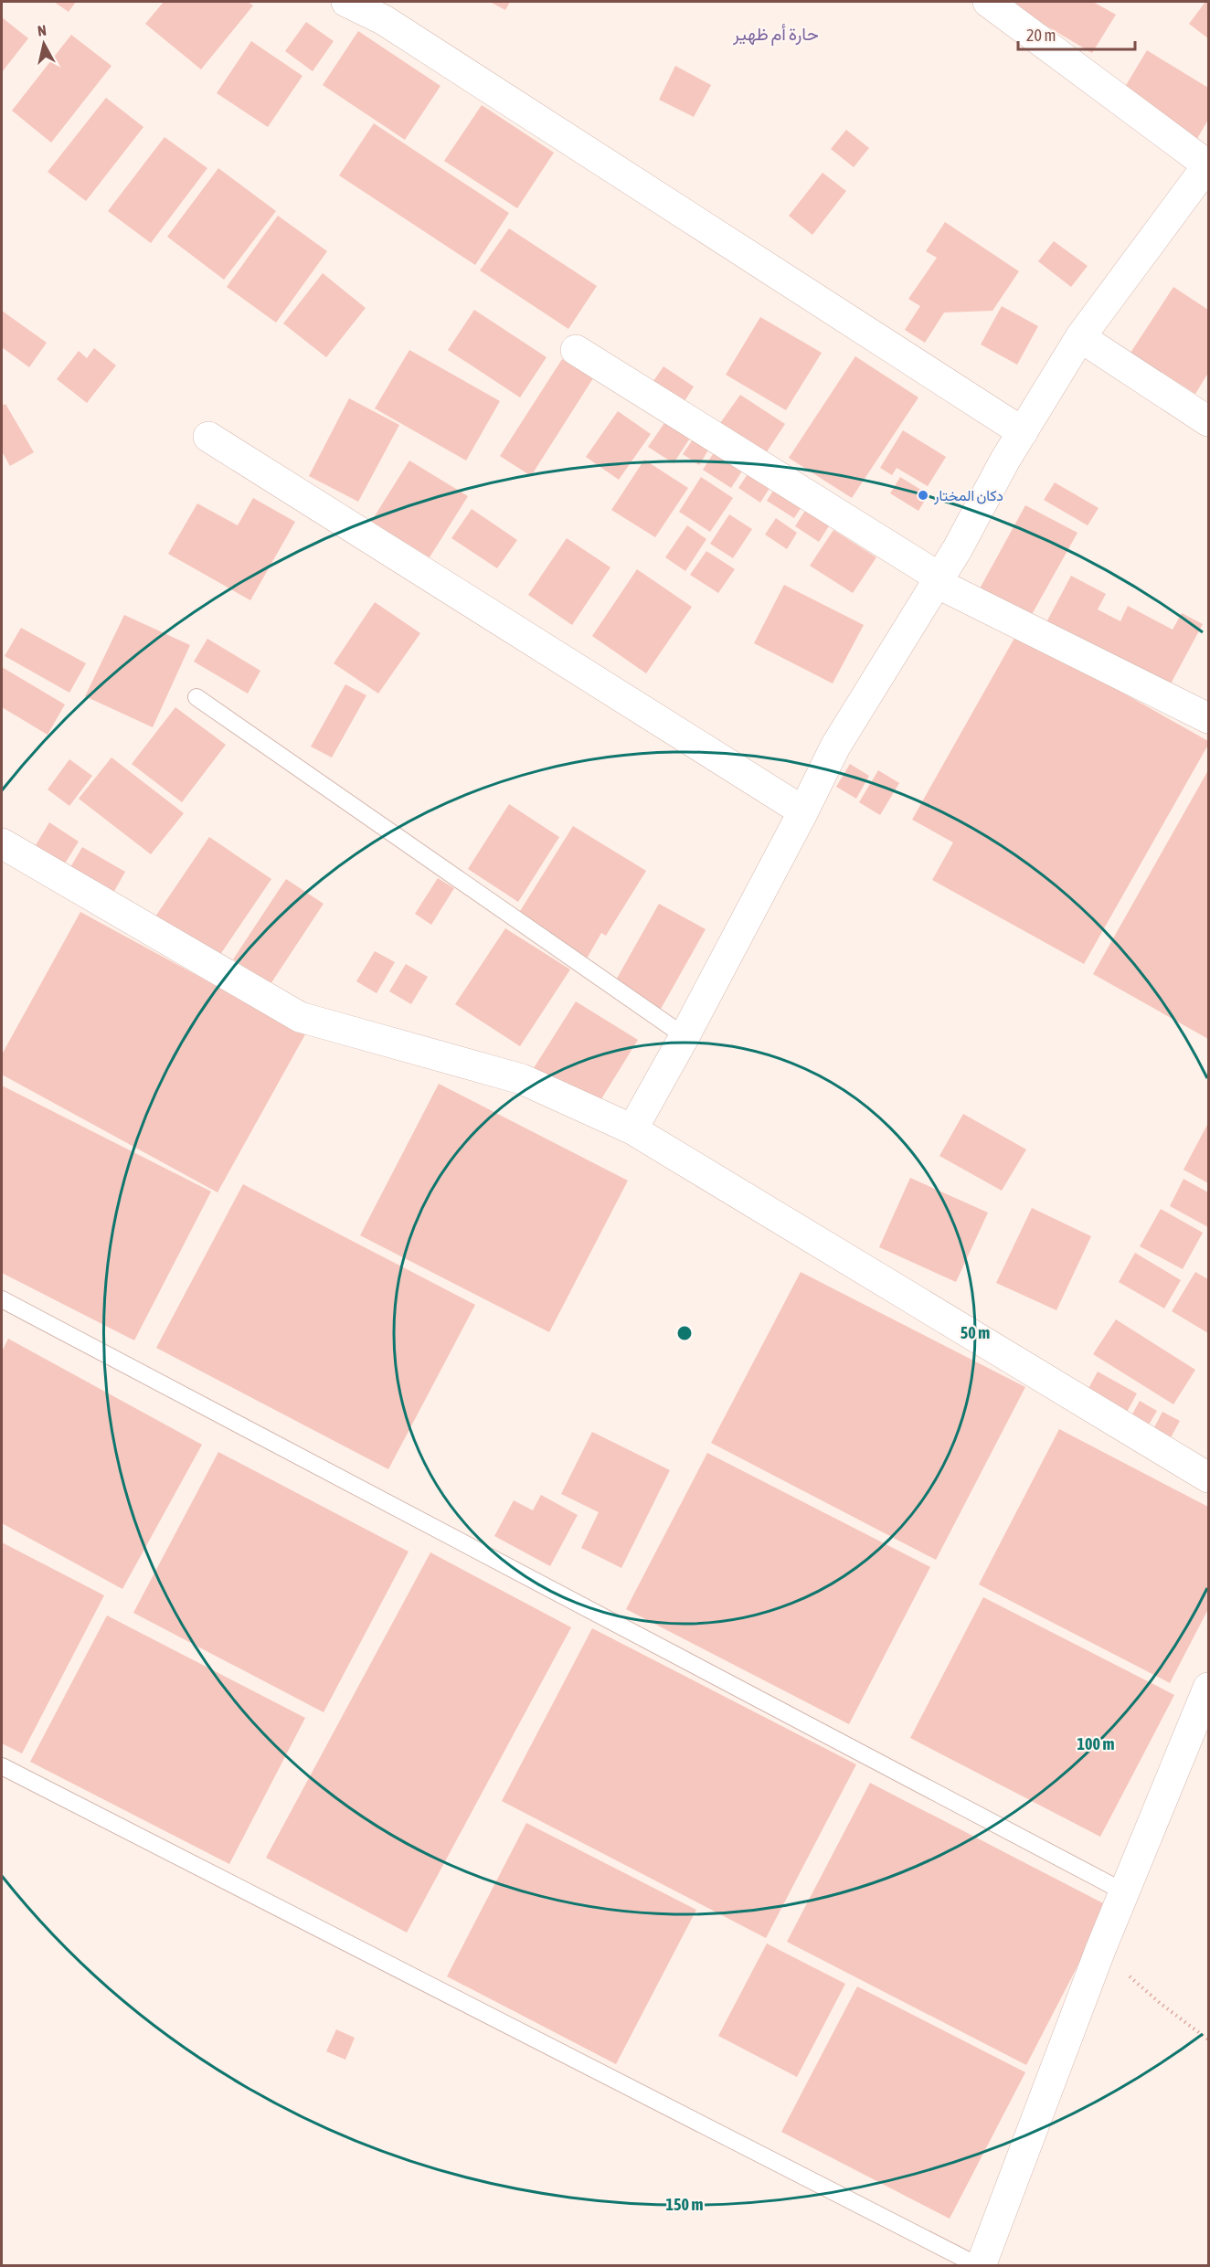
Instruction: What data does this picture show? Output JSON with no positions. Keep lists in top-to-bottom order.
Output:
{
  "districts": ["حارة أم ظهير"],
  "places": ["دكان المختار"],
  "scale_bar": "20 m",
  "north": "top",
  "rings": ["50 m", "100 m", "150 m"]
}
